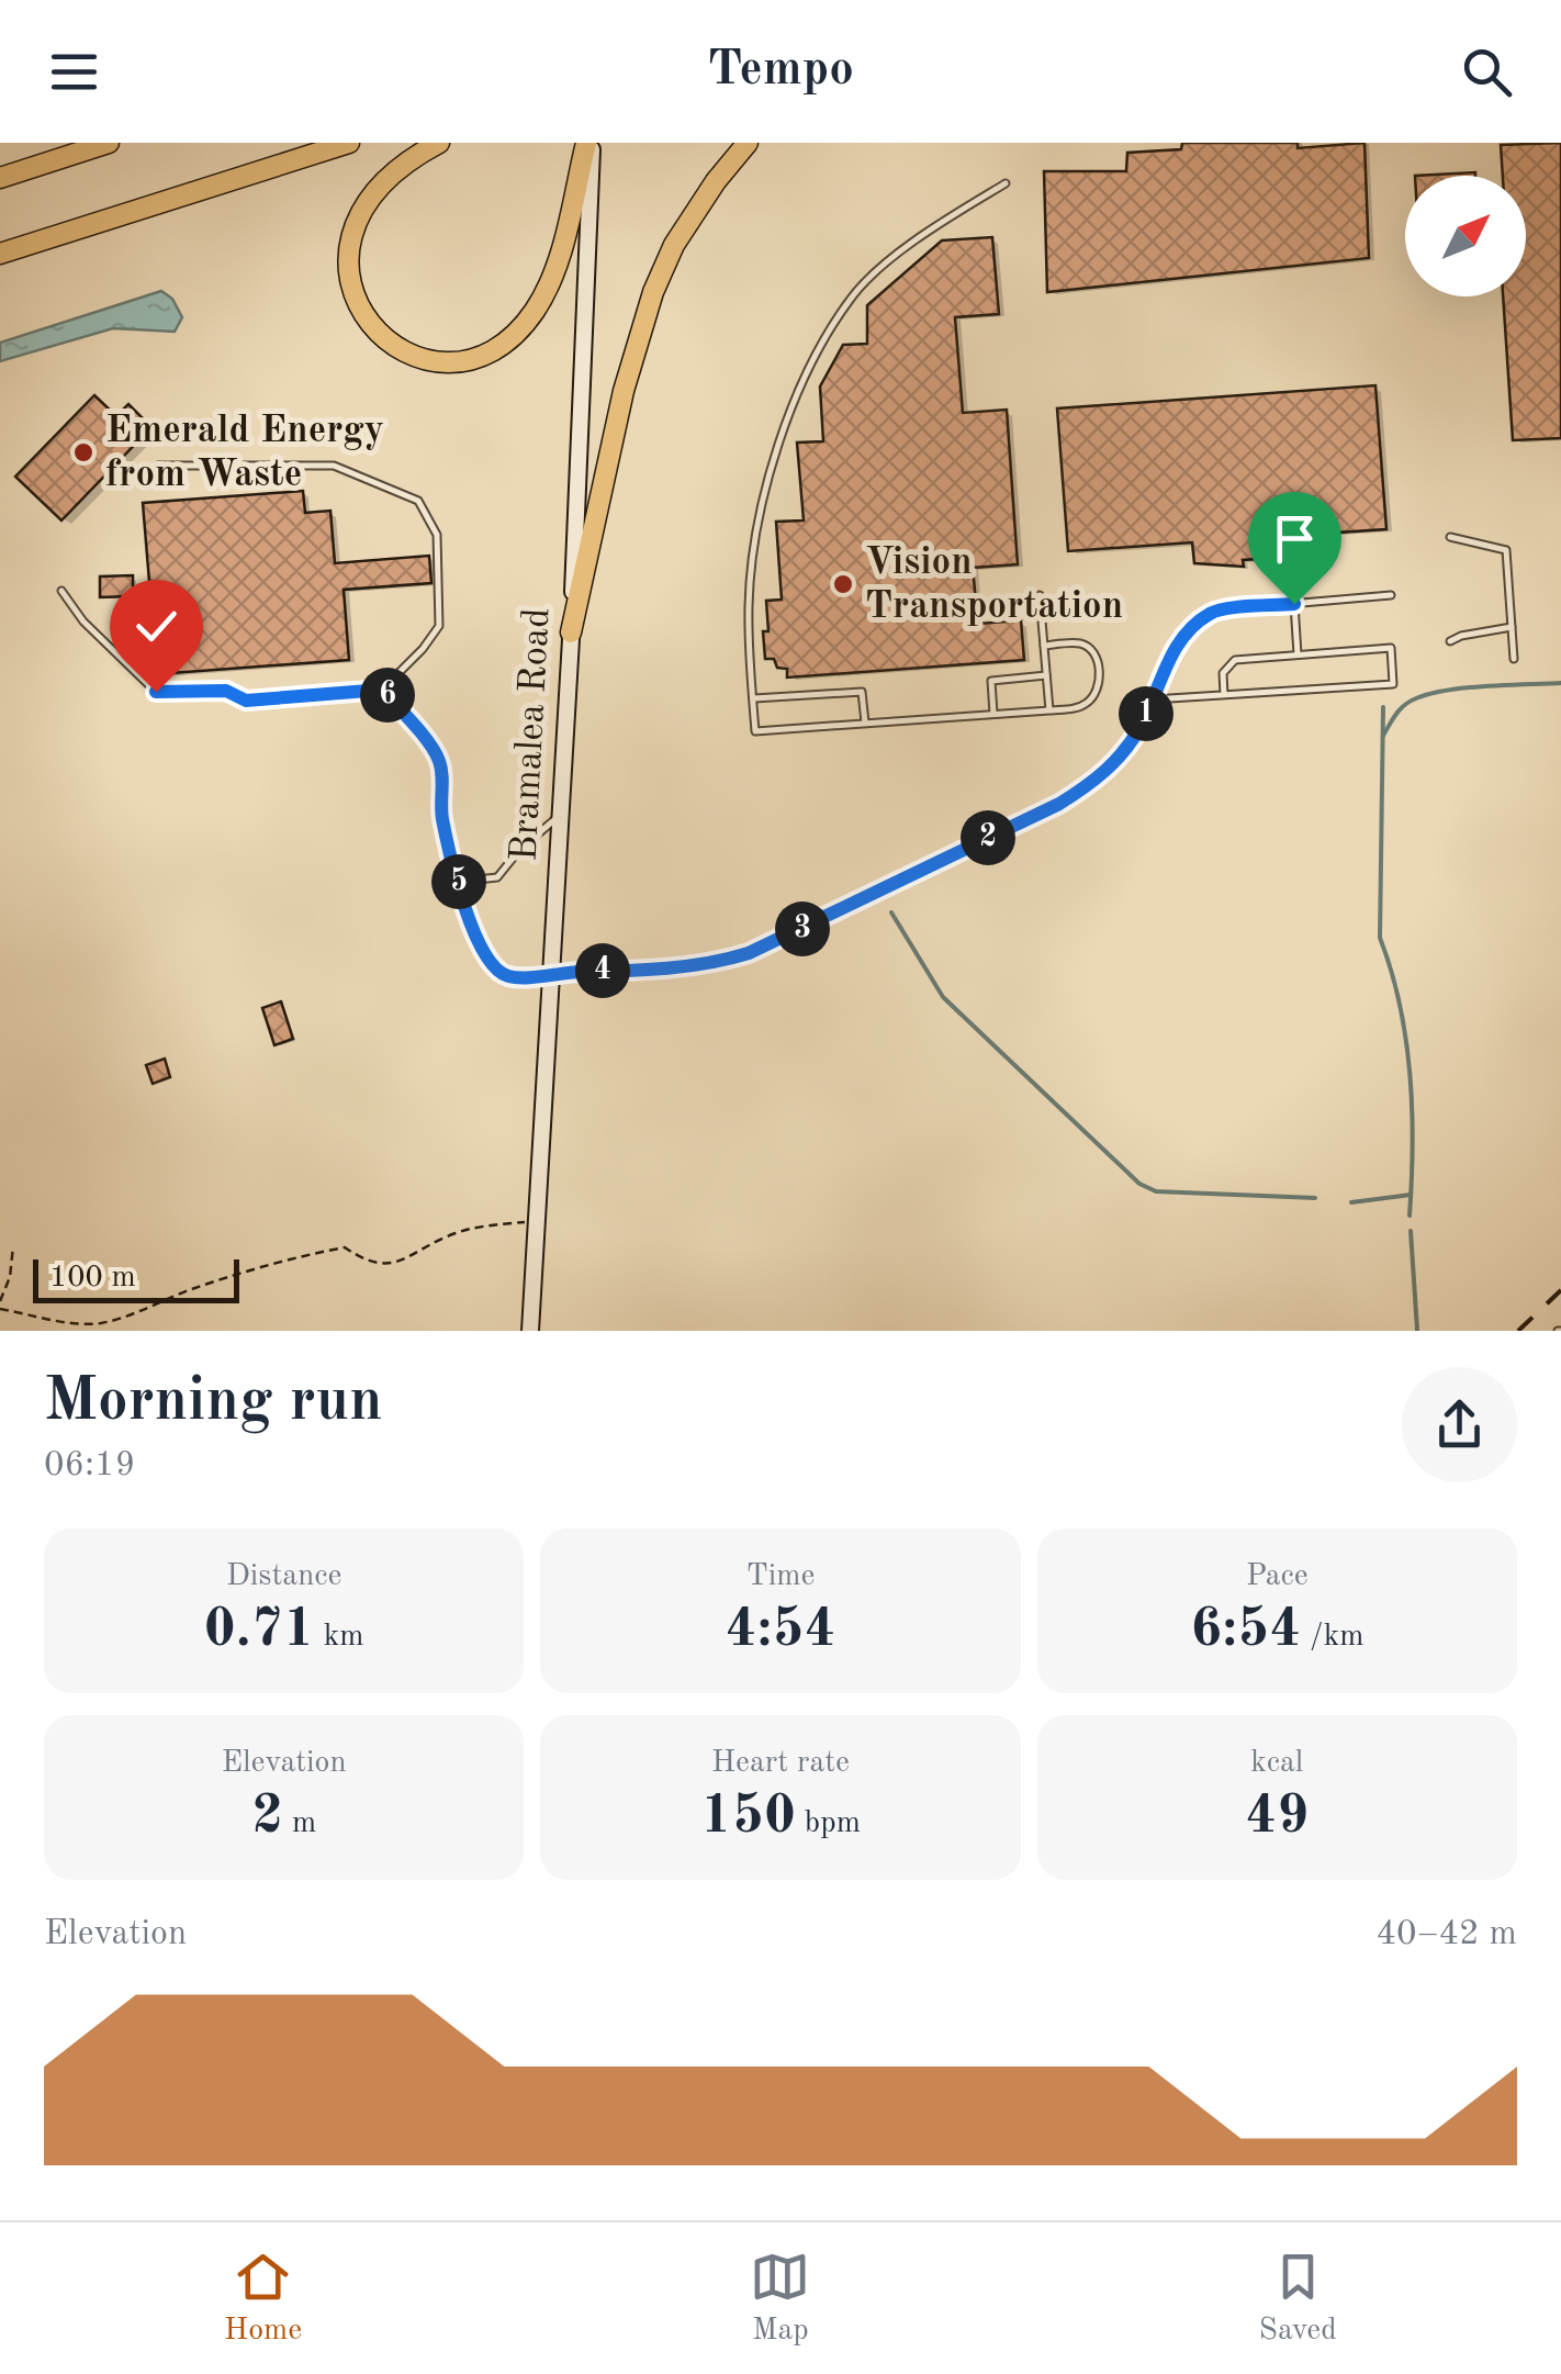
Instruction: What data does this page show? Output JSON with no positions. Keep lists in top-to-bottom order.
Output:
{
  "streets": {
    "main road": ["Bramalea Road"]
  },
  "places": ["Emerald Energy from Waste", "Vision Transportation"],
  "scale_bar": "100 m",
  "north": "top right",
  "page": {
    "header": "Tempo",
    "pins": [
      "6",
      "1",
      "2",
      "5",
      "3",
      "4"
    ],
    "scale": "100 m",
    "heading": ["Morning run", "06:19"],
    "stats": [
      ["Distance", "0.71 km"],
      ["Time", "4:54"],
      ["Pace", "6:54 /km"],
      ["Elevation", "2 m"],
      ["Heart rate", "150 bpm"],
      ["kcal", "49"]
    ],
    "chart": ["Elevation", "40–42 m"],
    "tabs": ["Home", "Map", "Saved"]
  }
}
